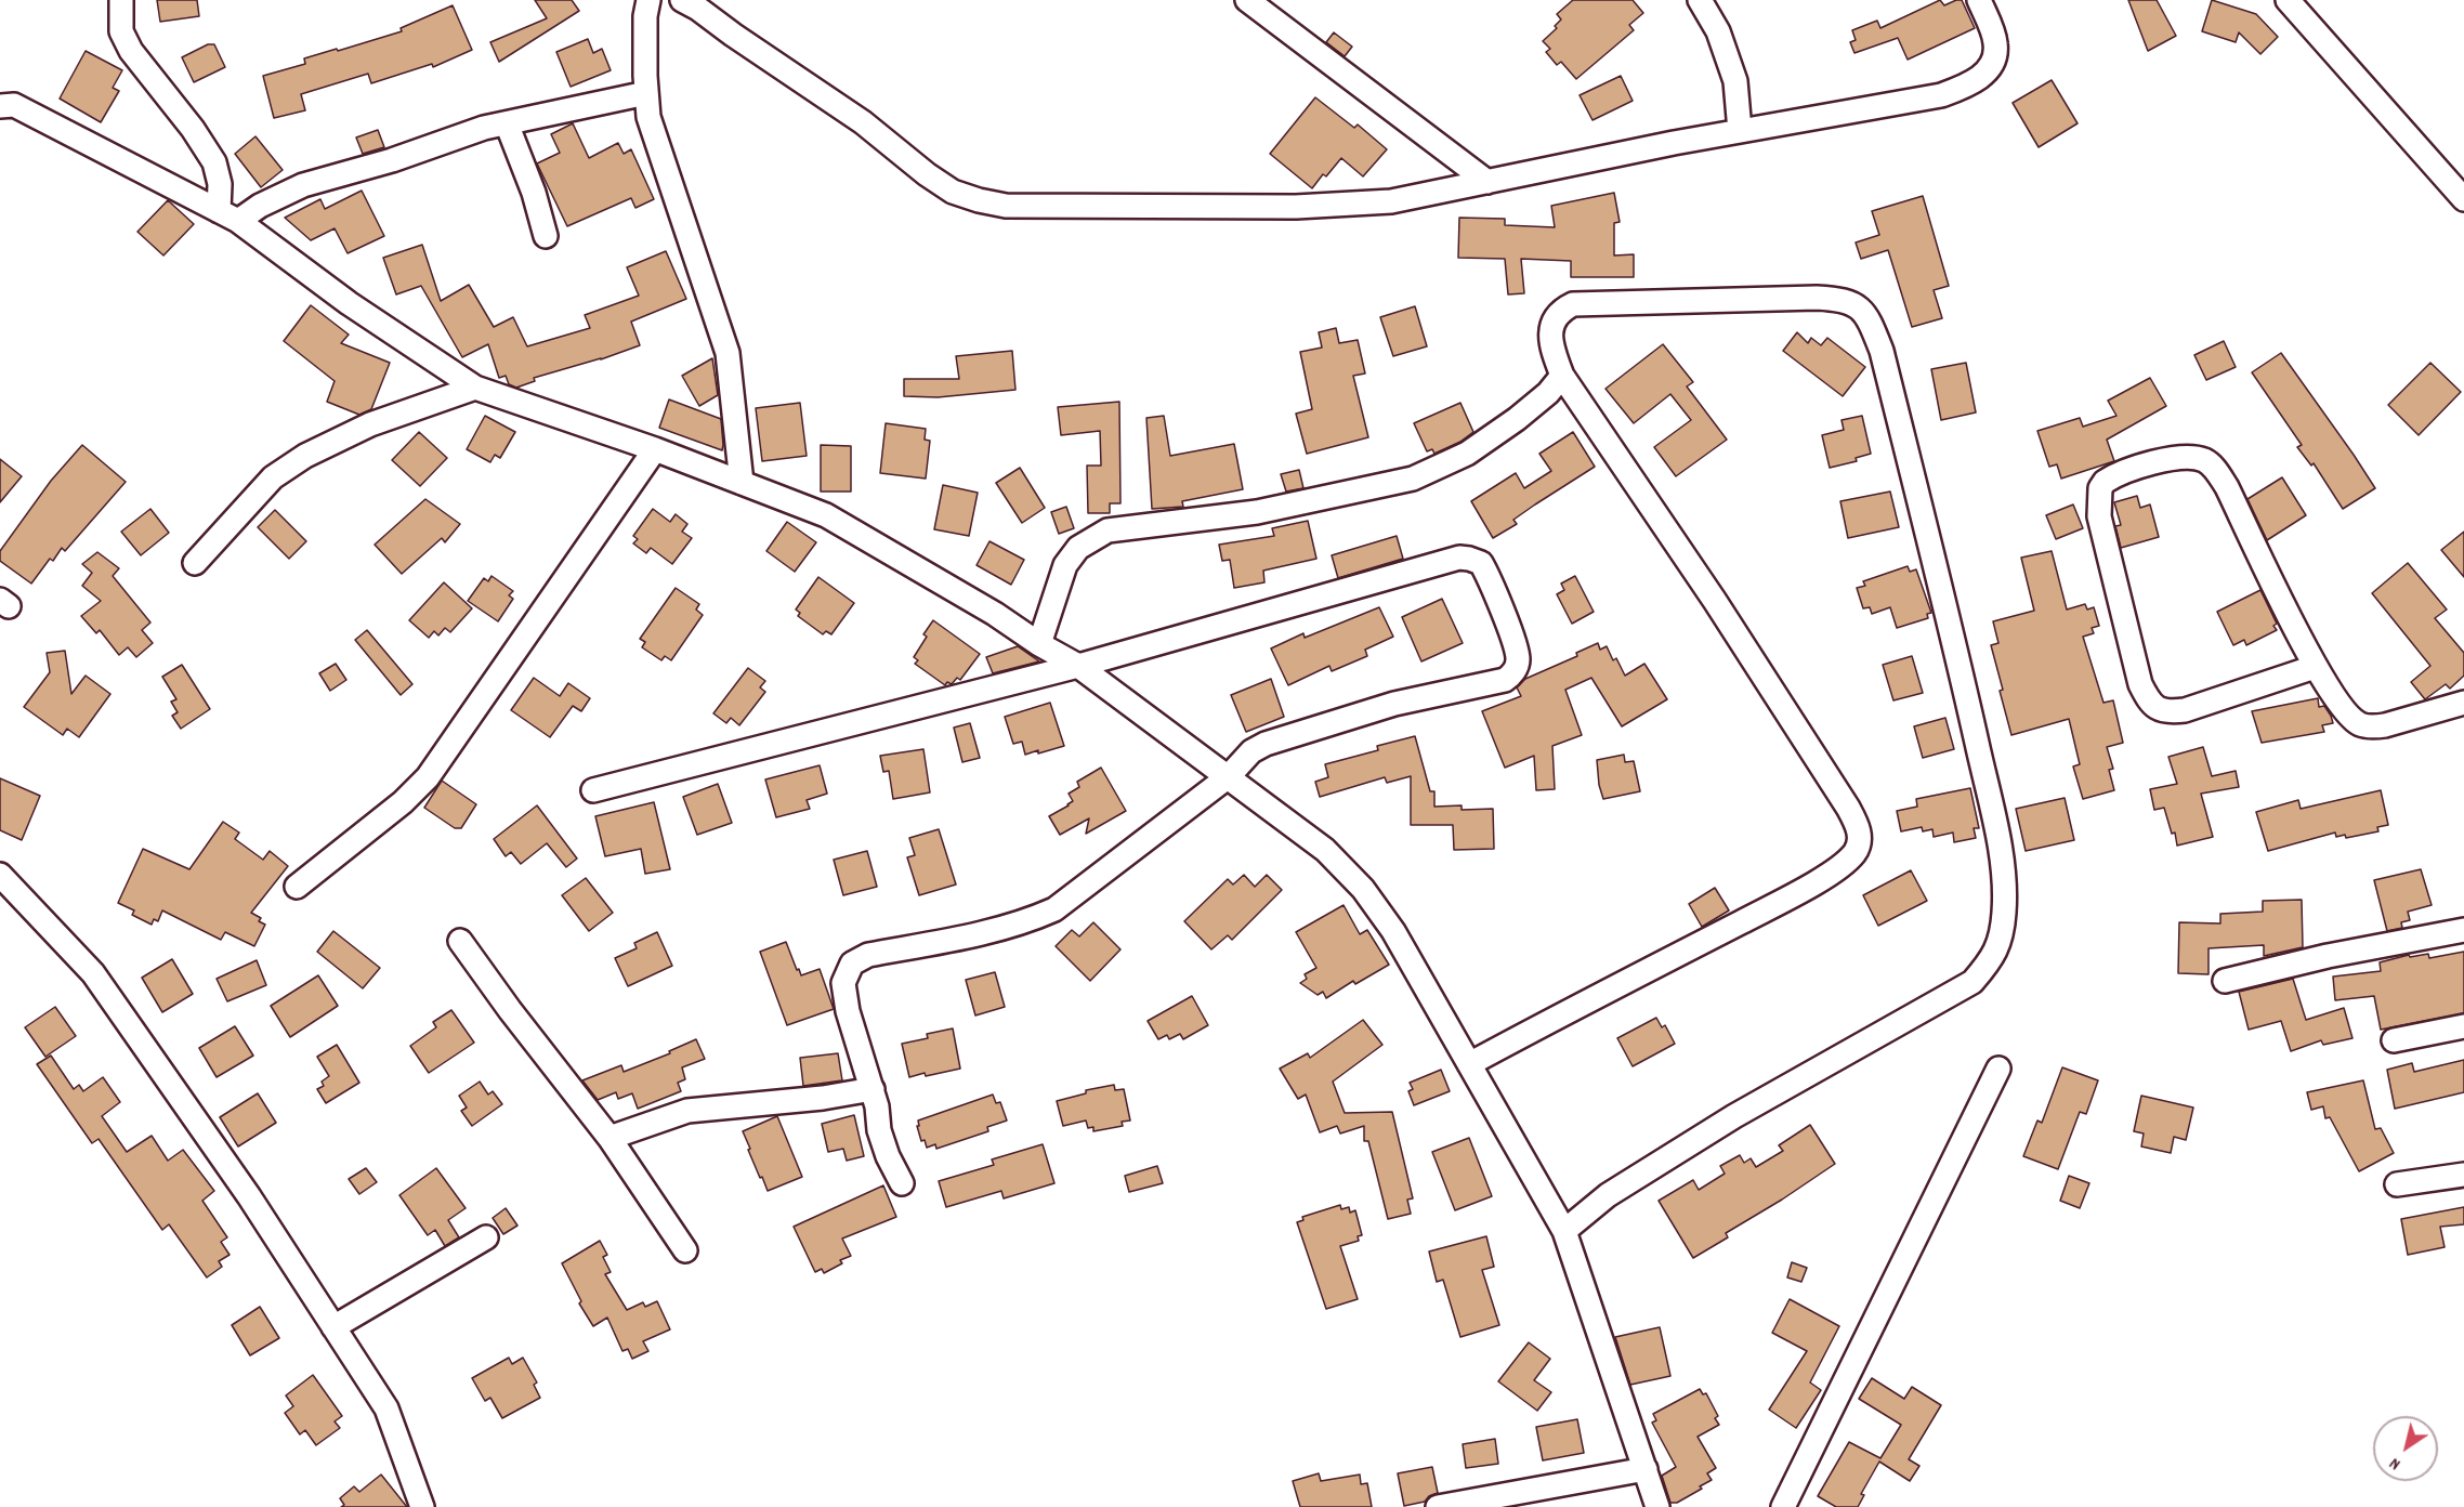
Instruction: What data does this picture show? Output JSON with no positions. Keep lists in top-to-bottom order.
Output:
{
  "north": "bottom left"
}
